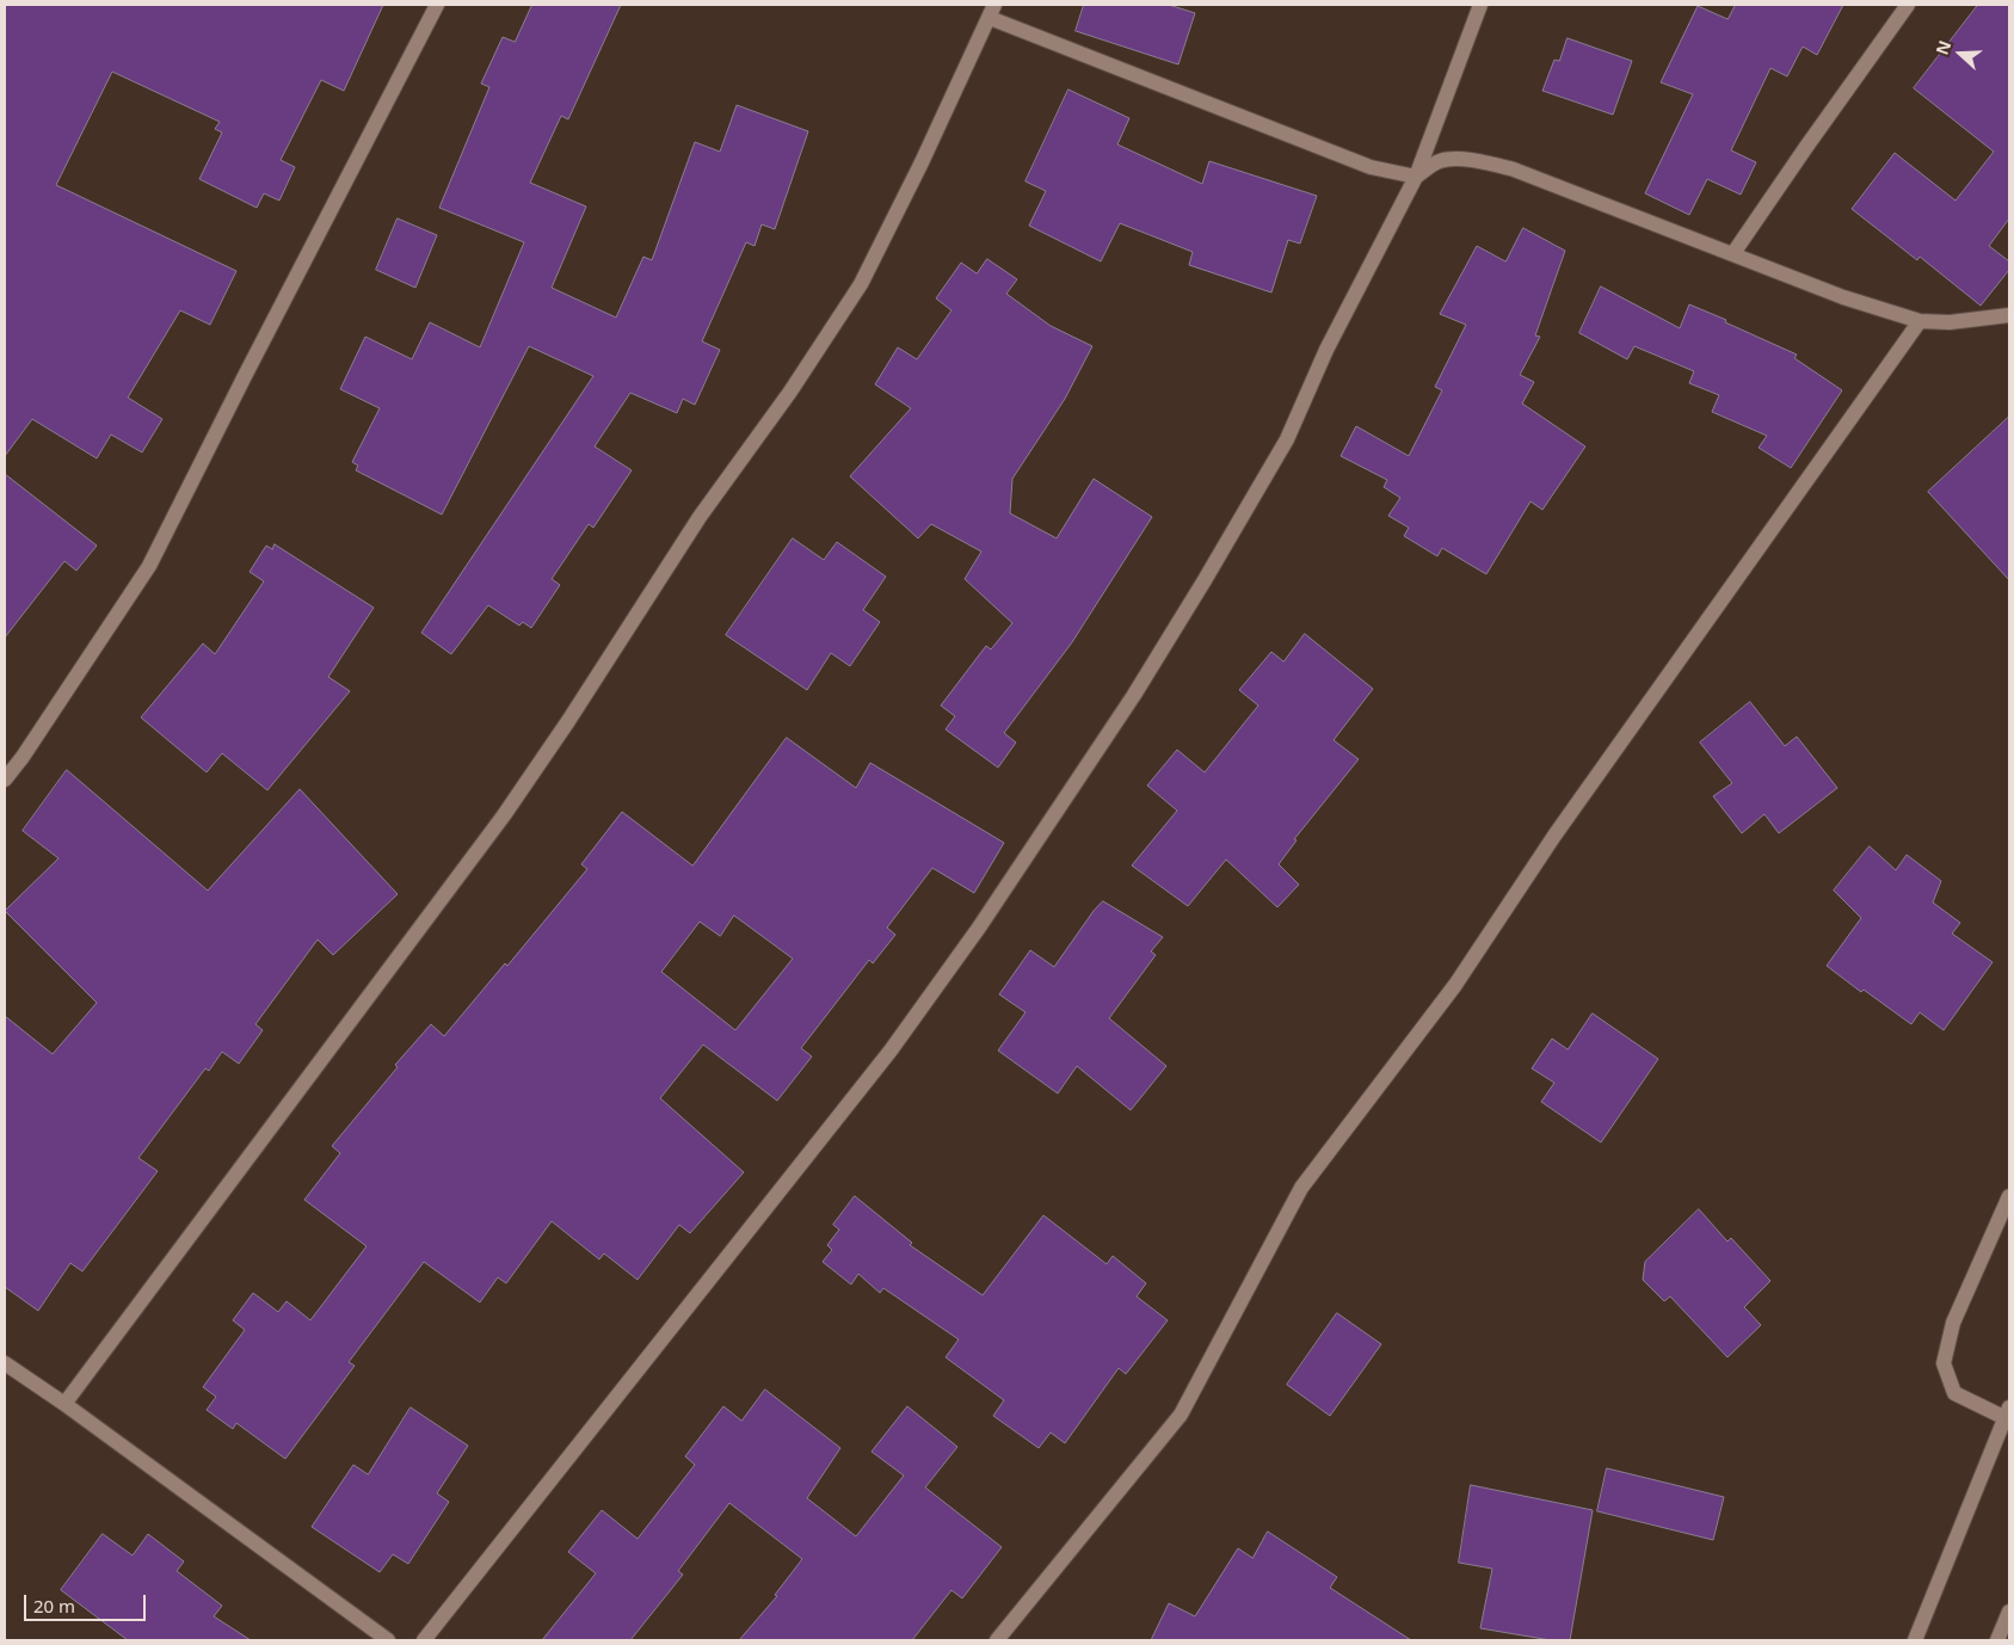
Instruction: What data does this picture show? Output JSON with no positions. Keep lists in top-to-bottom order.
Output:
{
  "scale_bar": "20 m",
  "north": "left"
}
